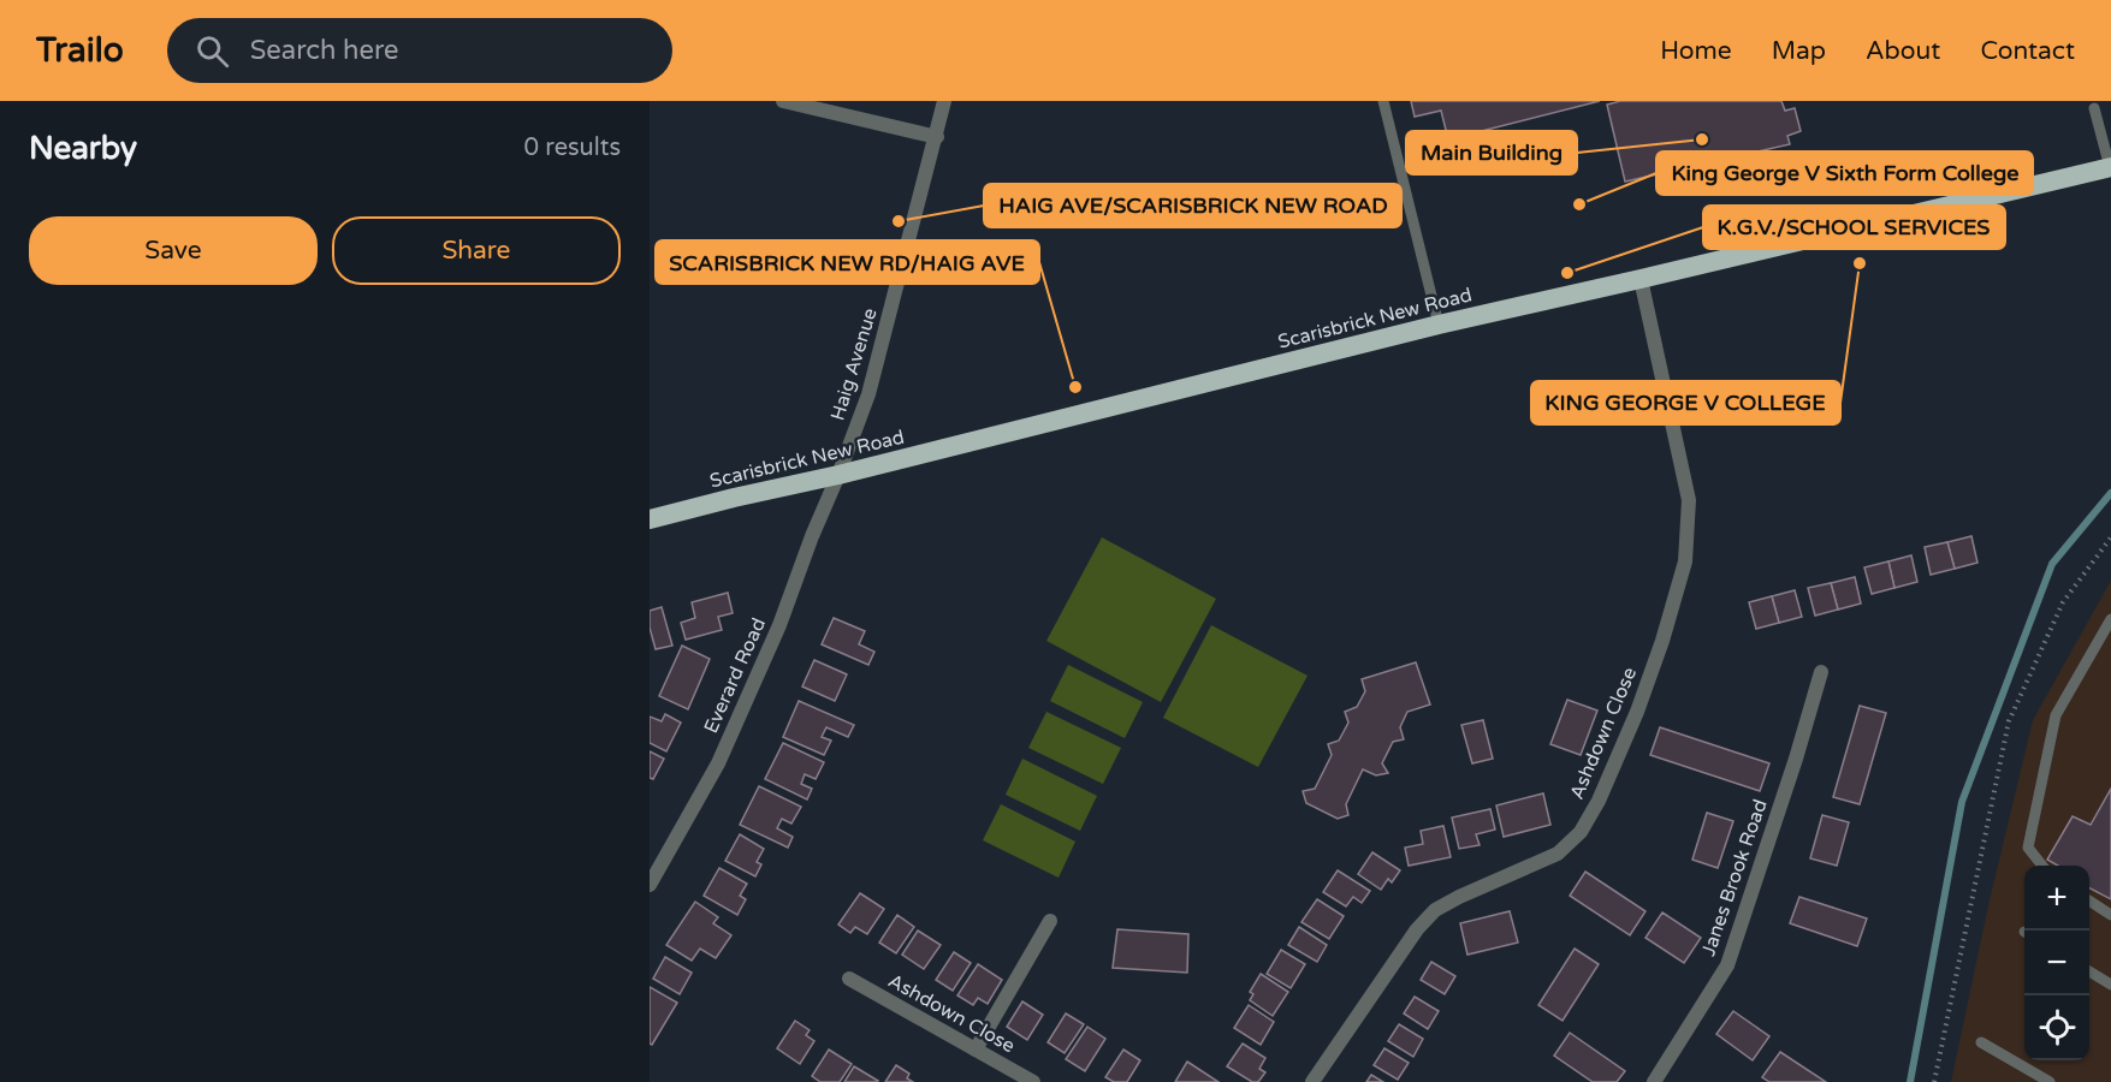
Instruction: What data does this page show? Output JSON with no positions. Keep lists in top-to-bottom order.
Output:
{
  "streets": {
    "highway": ["Scarisbrick New Road"],
    "street": [
      "Haig Avenue",
      "Everard Road",
      "Ashdown Close",
      "Janes Brook Road"
    ]
  },
  "crossings": [
    ["Scarisbrick New Road", "Haig Avenue"],
    ["Scarisbrick New Road", "Everard Road"],
    ["Scarisbrick New Road", "Ashdown Close"],
    ["Haig Avenue", "Everard Road"]
  ],
  "places": [
    "Main Building",
    "King George V Sixth Form College",
    "HAIG AVE/SCARISBRICK NEW ROAD",
    "KING GEORGE V COLLEGE",
    "K.G.V./SCHOOL SERVICES",
    "SCARISBRICK NEW RD/HAIG AVE"
  ],
  "page": {
    "header": "Trailo",
    "search": "Search here",
    "nav": [
      "Home",
      "Map",
      "About",
      "Contact"
    ],
    "heading": ["Nearby", "0 results"],
    "buttons": ["Save", "Share"],
    "map_buttons": ["+", "−"]
  }
}
